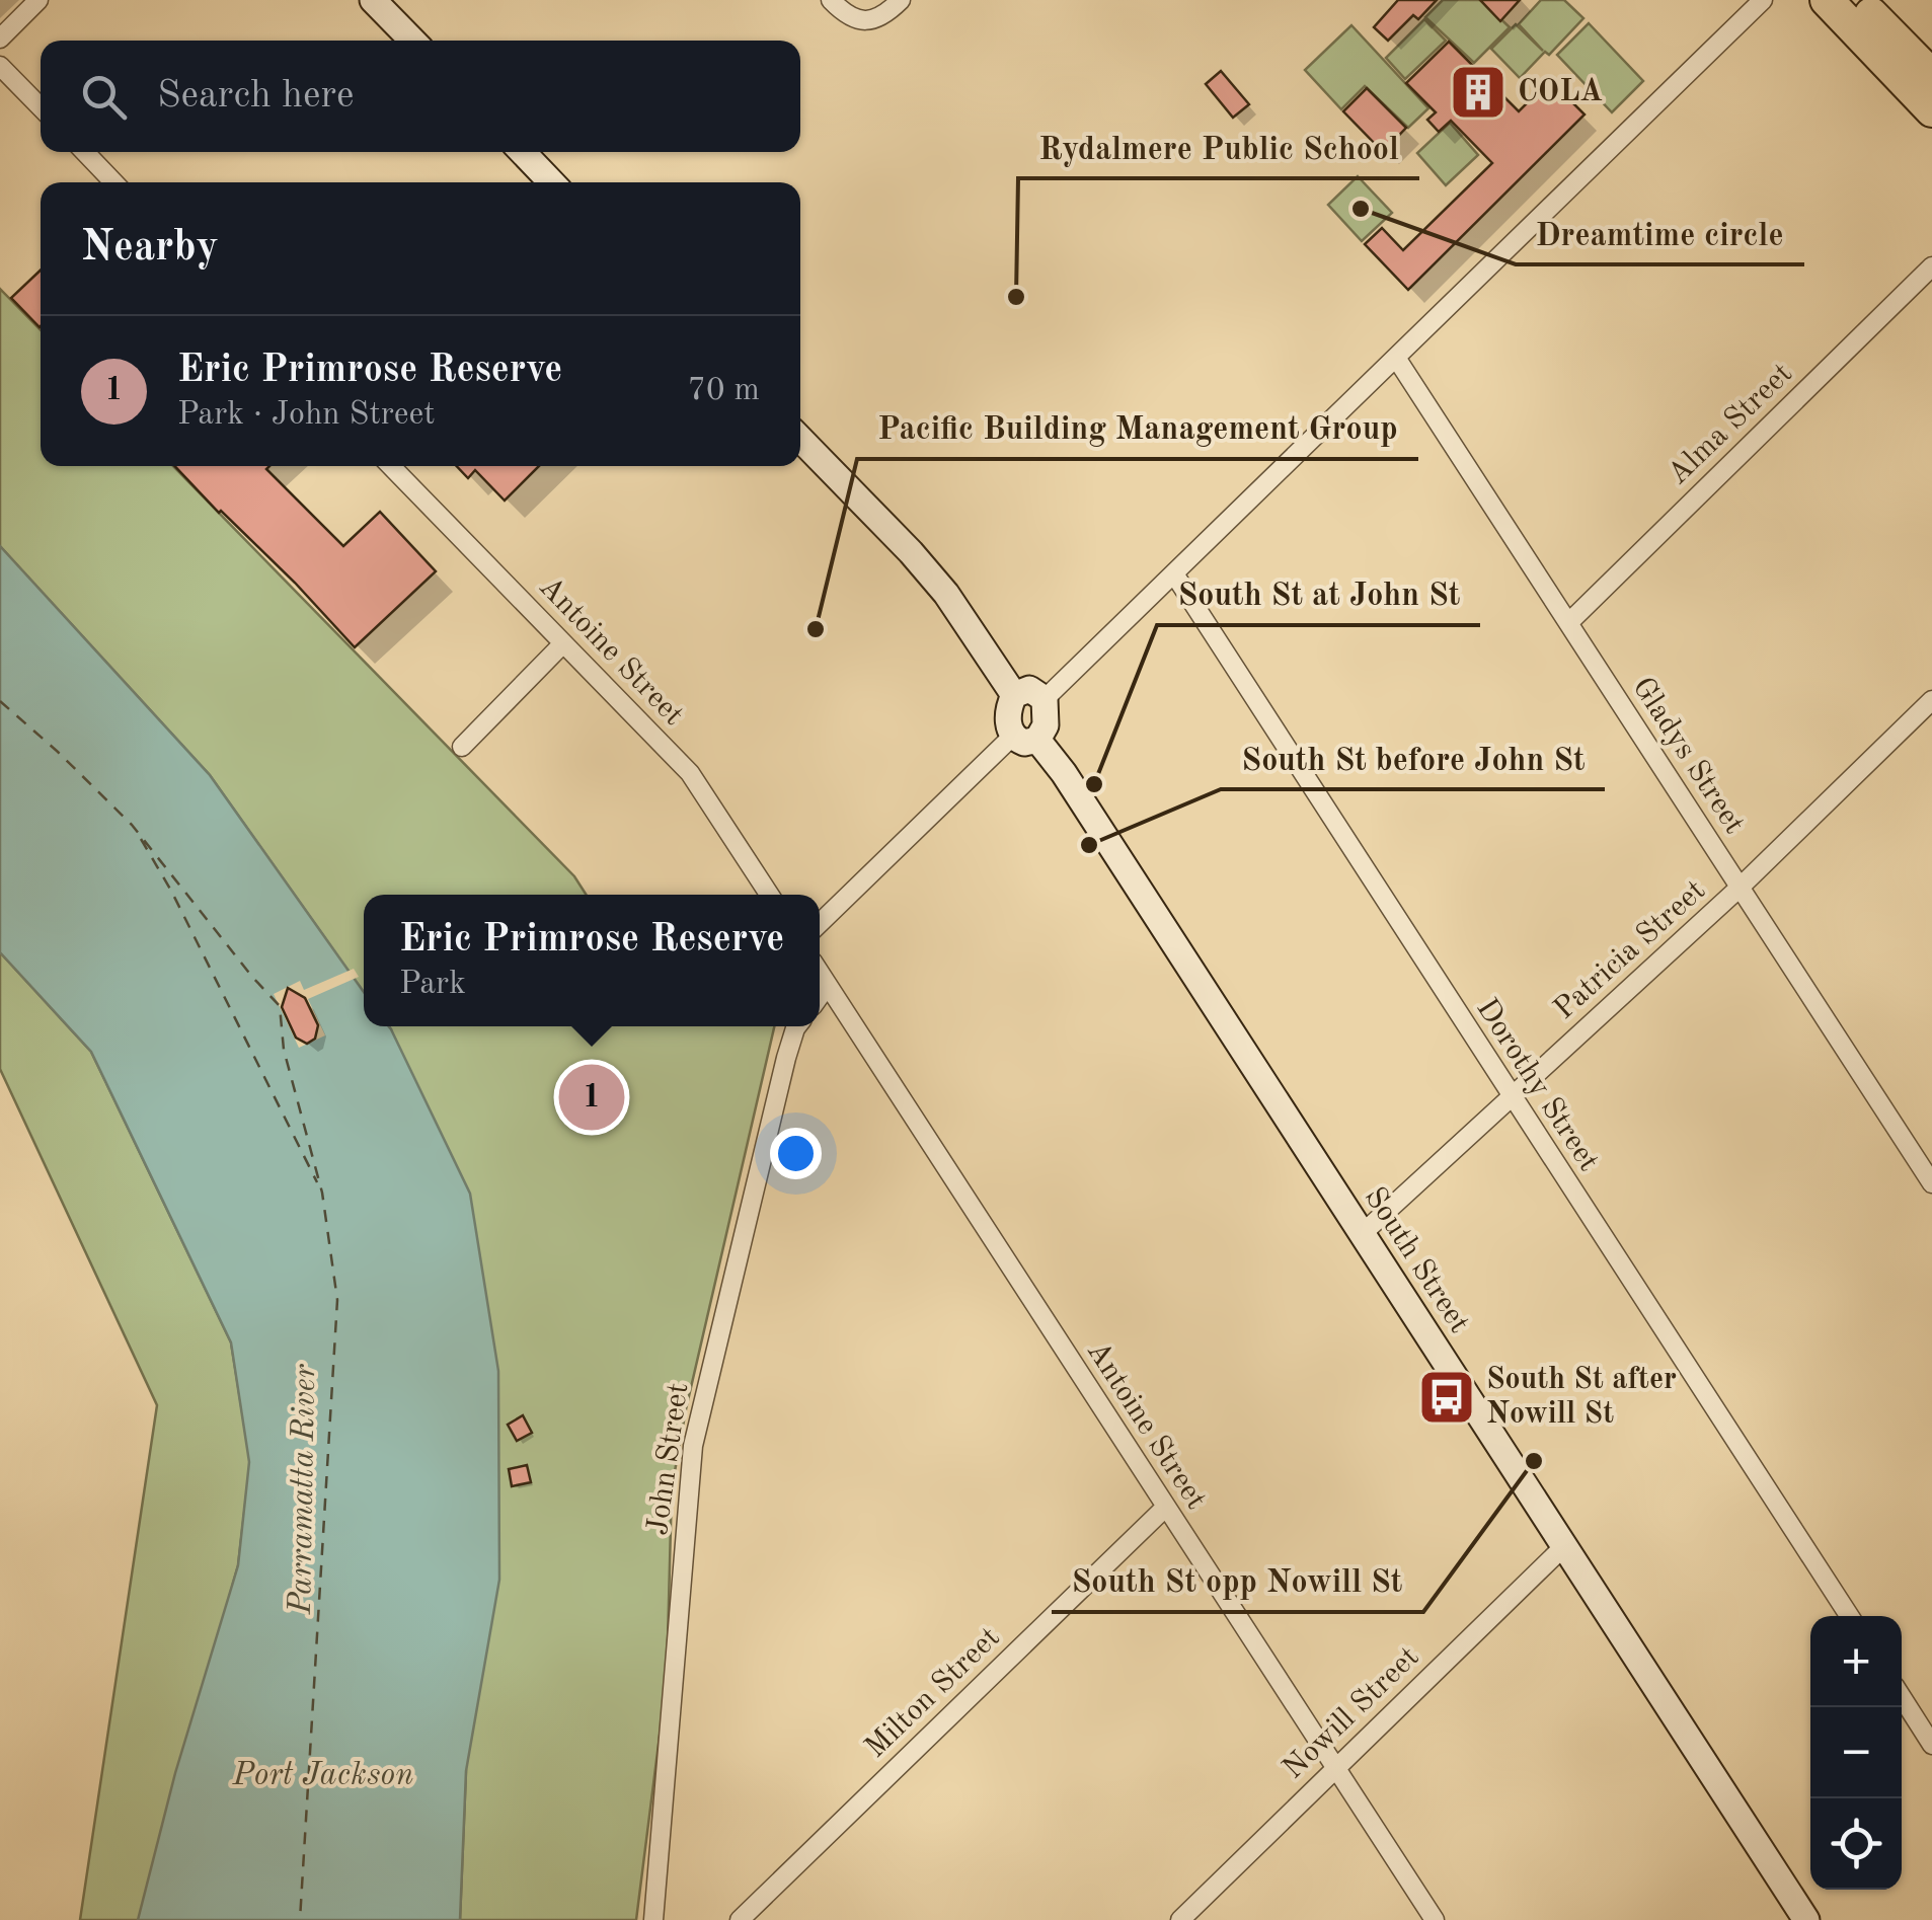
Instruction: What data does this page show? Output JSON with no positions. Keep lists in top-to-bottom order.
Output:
{
  "streets": {
    "street": [
      "Alma Street",
      "Antoine Street",
      "Gladys Street",
      "Patricia Street",
      "Dorothy Street",
      "South Street",
      "John Street",
      "Milton Street",
      "Nowill Street"
    ]
  },
  "crossings": [
    ["Alma Street", "Gladys Street"],
    ["Antoine Street", "Milton Street"],
    ["Antoine Street", "Nowill Street"],
    ["Gladys Street", "Patricia Street"],
    ["Patricia Street", "Dorothy Street"],
    ["Patricia Street", "South Street"],
    ["South Street", "Nowill Street"]
  ],
  "water": ["Parramatta River", "Port Jackson"],
  "places": {
    "building": ["COLA"],
    "other": [
      "Dreamtime circle",
      "Rydalmere Public School",
      "Pacific Building Management Group",
      "South St at John St",
      "South St before John St",
      "South St opp Nowill St"
    ],
    "bus stop": ["South St after Nowill St"]
  },
  "page": {
    "search": "Search here",
    "heading": "Nearby",
    "list": [
      {
        "mark": "1",
        "name": "Eric Primrose Reserve",
        "note": "Park · John Street",
        "value": "70 m"
      }
    ],
    "popup": ["Eric Primrose Reserve", "Park"],
    "pins": "1",
    "map_buttons": ["+", "−"]
  }
}
